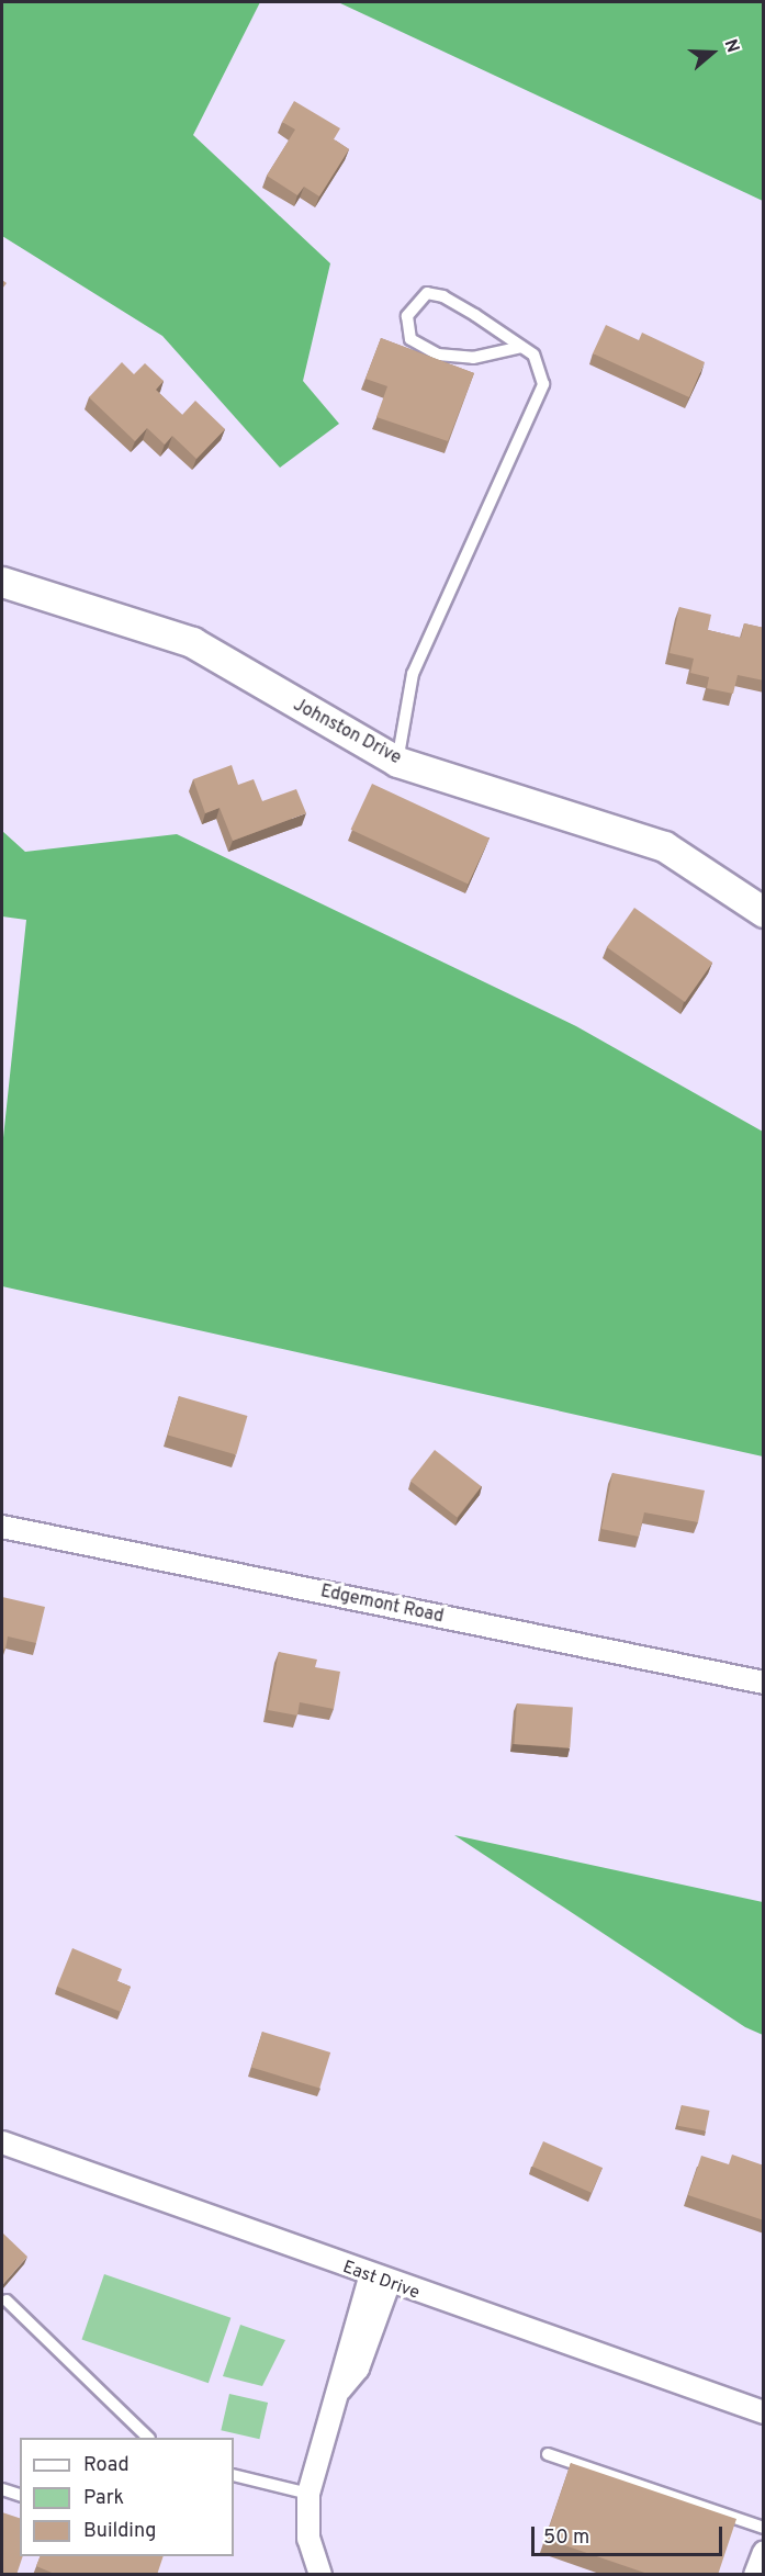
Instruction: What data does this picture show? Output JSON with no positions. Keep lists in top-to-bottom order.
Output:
{
  "streets": {
    "street": ["Johnston Drive", "Edgemont Road", "East Drive"]
  },
  "legend": ["Road", "Park", "Building"],
  "scale_bar": "50 m",
  "north": "right"
}
